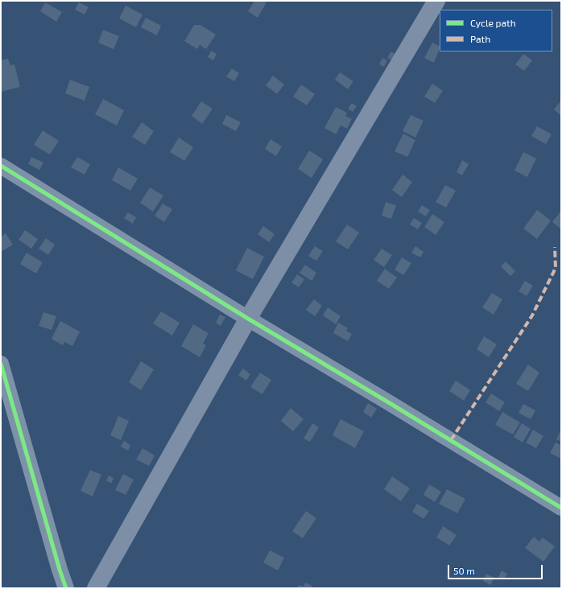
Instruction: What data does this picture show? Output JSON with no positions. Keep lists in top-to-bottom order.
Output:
{
  "legend": ["Cycle path", "Path"],
  "scale_bar": "50 m"
}
